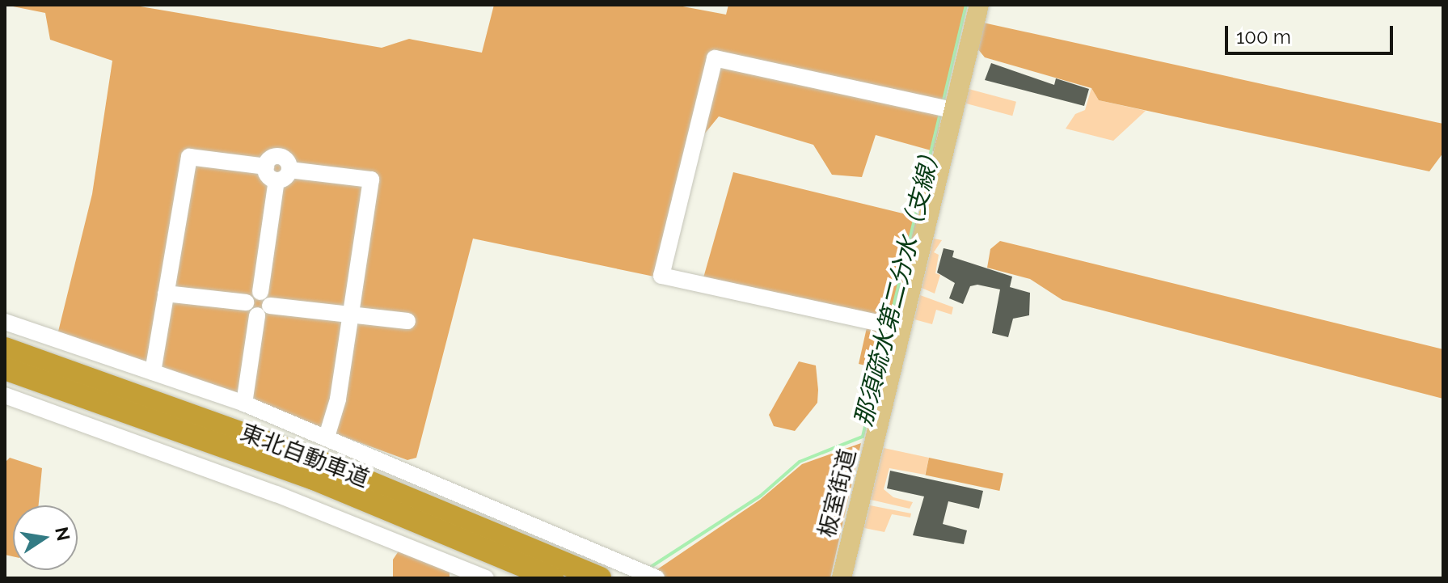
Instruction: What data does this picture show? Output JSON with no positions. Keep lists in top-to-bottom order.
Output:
{
  "streets": {
    "highway": ["東北自動車道"],
    "main road": ["板室街道"]
  },
  "water": ["那須疏水第二分水（支線）"],
  "scale_bar": "100 m",
  "north": "right"
}
